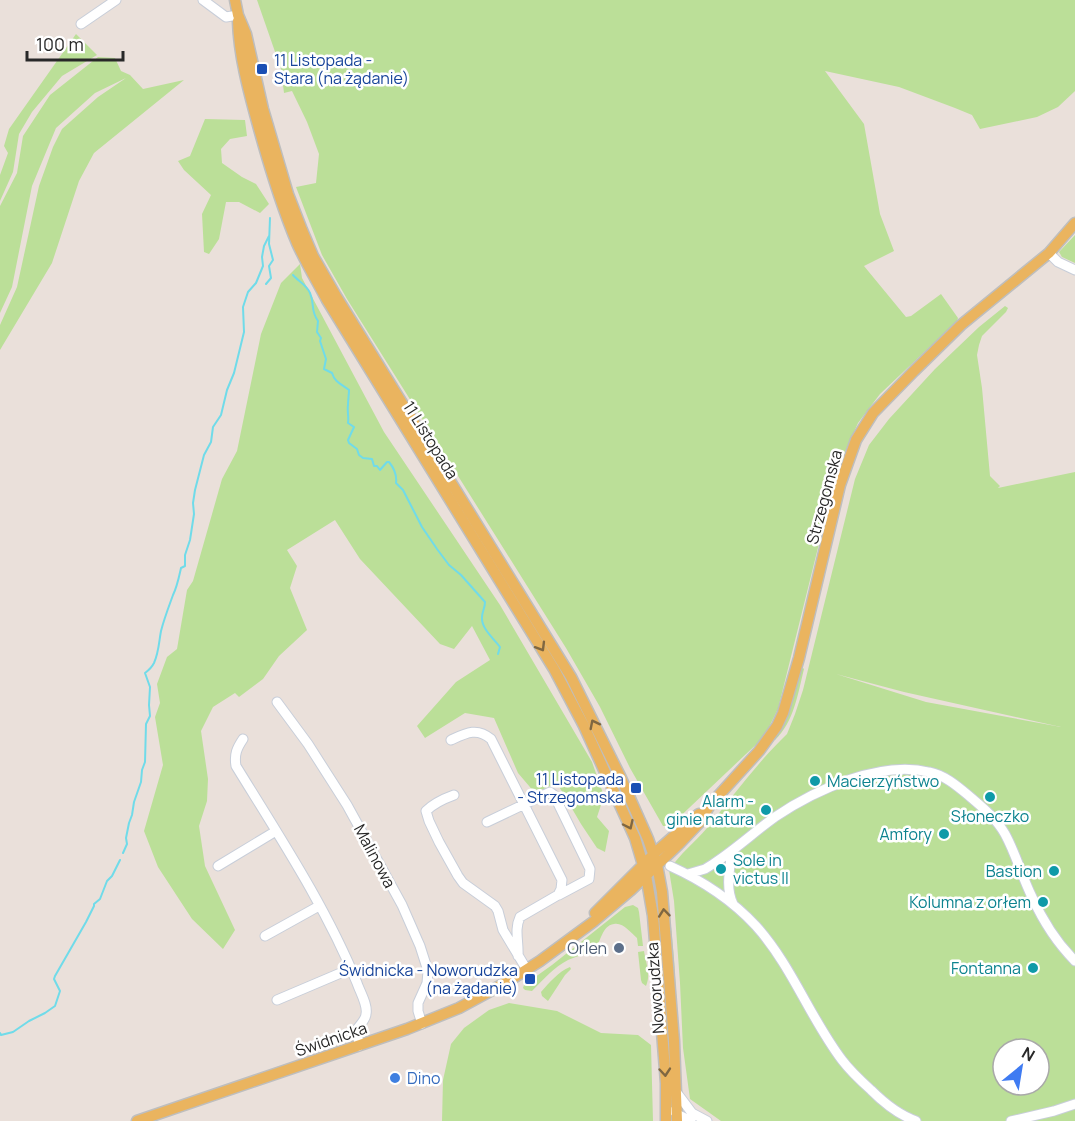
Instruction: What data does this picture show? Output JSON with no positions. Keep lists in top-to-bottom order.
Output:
{
  "streets": {
    "main road": [
      "11 Listopada",
      "Strzegomska",
      "Noworudzka",
      "Świdnicka"
    ],
    "street": ["Malinowa"]
  },
  "crossings": [
    ["11 Listopada", "Strzegomska"],
    ["11 Listopada", "Noworudzka"],
    ["11 Listopada", "Świdnicka"],
    ["Strzegomska", "Noworudzka"],
    ["Strzegomska", "Świdnicka"],
    ["Malinowa", "Świdnicka"],
    ["Noworudzka", "Świdnicka"]
  ],
  "places": {
    "transit": ["11 Listopada - Stara (na żądanie)", "11 Listopada - Strzegomska", "Świdnicka - Noworudzka (na żądanie)"],
    "other": [
      "Macierzyństwo",
      "Słoneczko",
      "Alarm - ginie natura",
      "Amfory",
      "Sole in victus II",
      "Bastion",
      "Kolumna z orłem",
      "Orlen",
      "Fontanna",
      "Dino"
    ]
  },
  "scale_bar": "100 m",
  "north": "top right"
}
